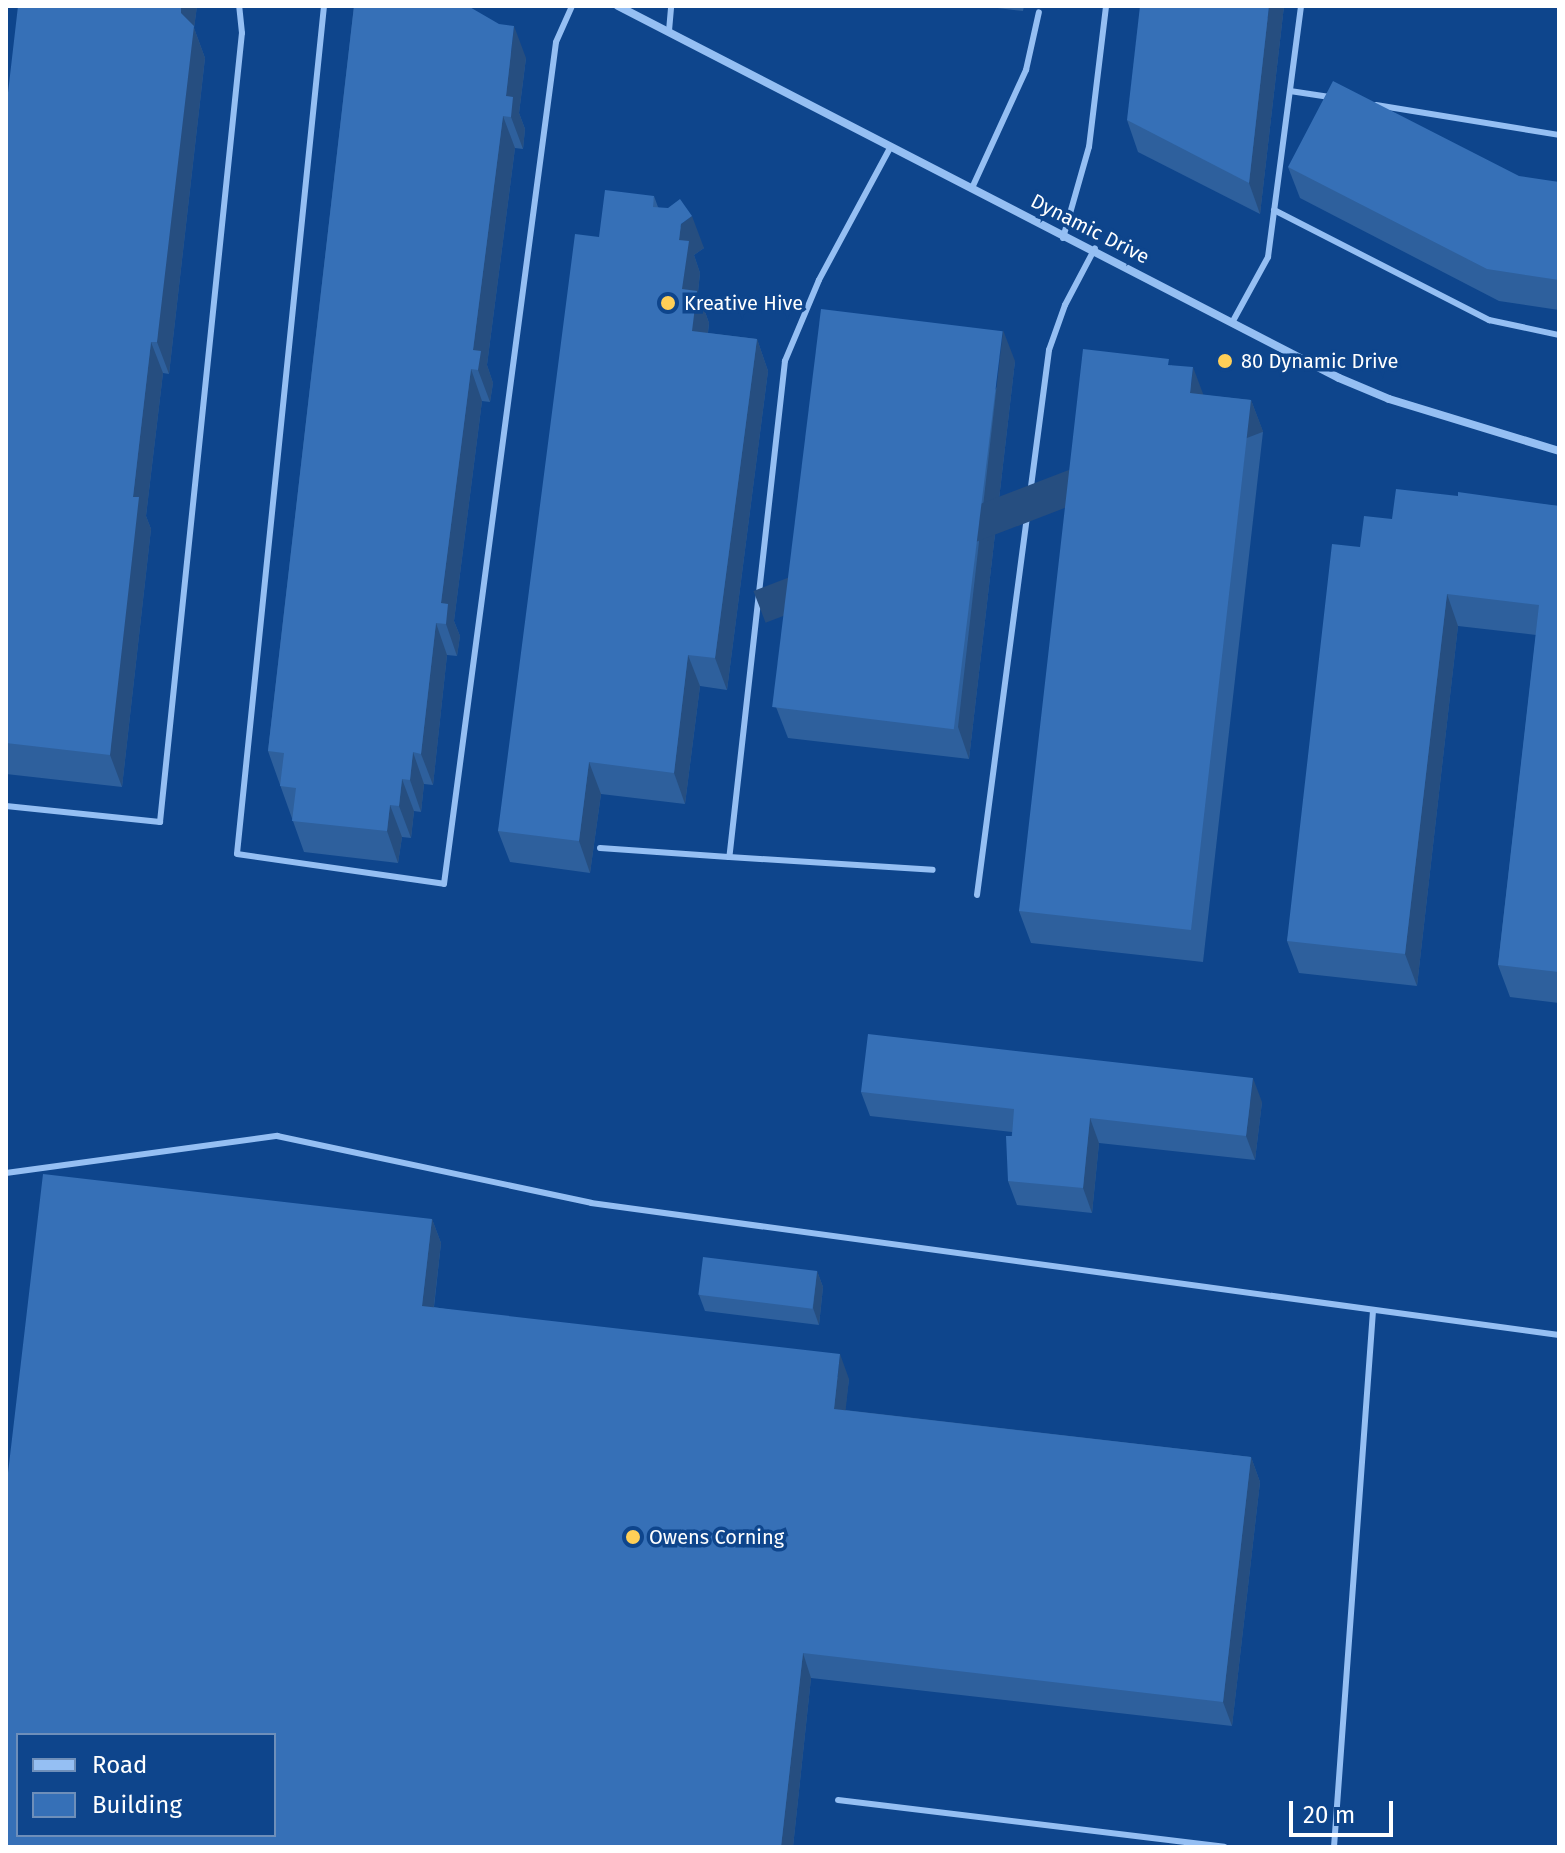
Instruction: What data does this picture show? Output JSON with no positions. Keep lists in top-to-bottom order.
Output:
{
  "streets": {
    "street": ["Dynamic Drive"]
  },
  "places": ["Kreative Hive", "80 Dynamic Drive", "Owens Corning"],
  "legend": ["Road", "Building"],
  "scale_bar": "20 m"
}
